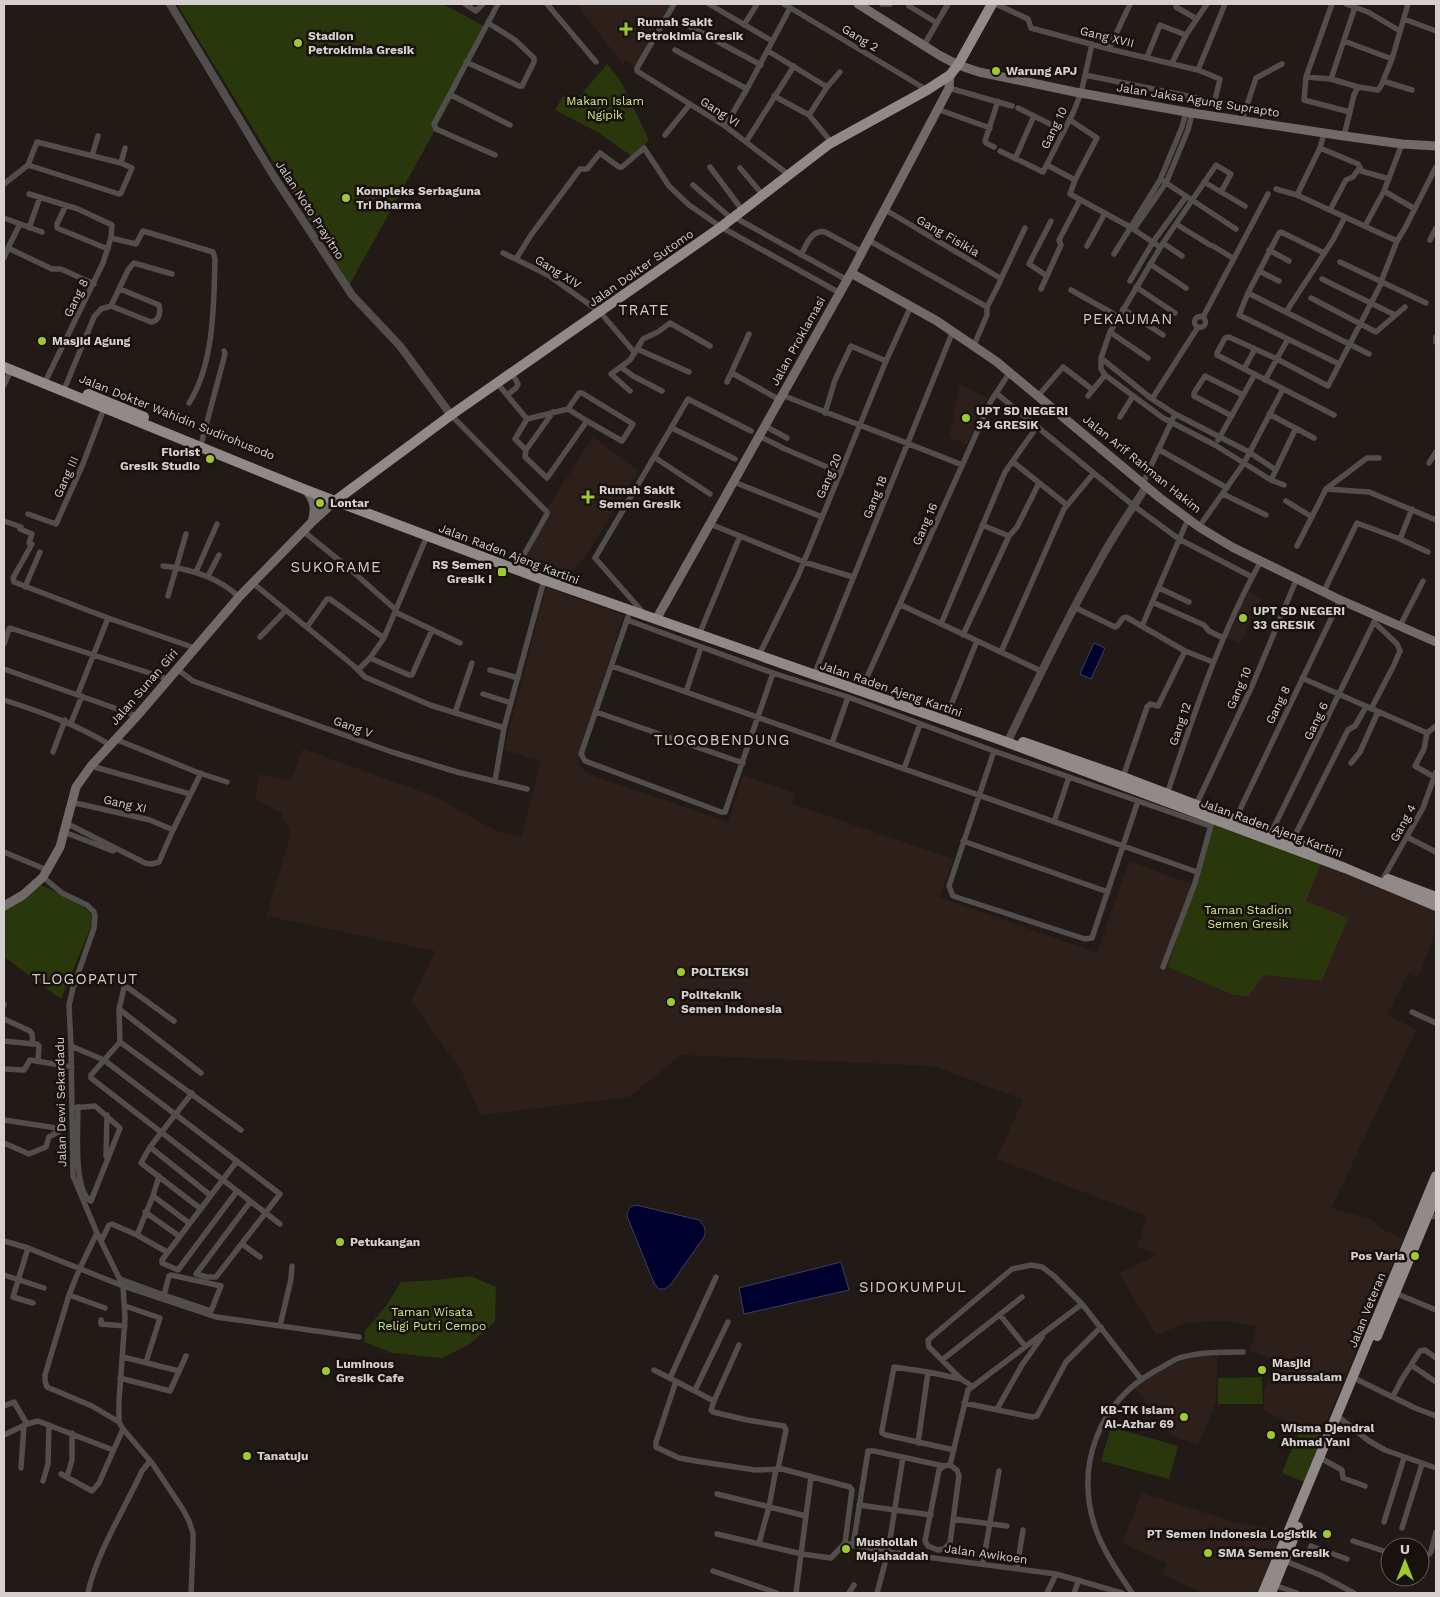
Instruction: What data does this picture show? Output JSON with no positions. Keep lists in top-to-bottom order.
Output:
{
  "streets": {
    "highway": [
      "Jalan Dokter Sutomo",
      "Jalan Dokter Wahidin Sudirohusodo",
      "Jalan Raden Ajeng Kartini",
      "Jalan Veteran"
    ],
    "main road": [
      "Jalan Jaksa Agung Suprapto",
      "Jalan Proklamasi",
      "Jalan Arif Rahman Hakim",
      "Jalan Sunan Giri"
    ],
    "street": [
      "Gang XVII",
      "Gang 2",
      "Gang VI",
      "Gang 10",
      "Jalan Noto Prayitno",
      "Gang Fisikia",
      "Gang XIV",
      "Gang 8",
      "Gang 20",
      "Gang III",
      "Gang 18",
      "Gang 16",
      "Gang 6",
      "Gang 12",
      "Gang V",
      "Gang XI",
      "Gang 4",
      "Jalan Dewi Sekardadu",
      "Jalan Awikoen"
    ]
  },
  "crossings": [
    ["Gang XVII", "Gang 10"],
    ["Gang XVII", "Jalan Dokter Sutomo"],
    ["Gang 2", "Jalan Dokter Sutomo"],
    ["Jalan Jaksa Agung Suprapto", "Gang 10"],
    ["Jalan Jaksa Agung Suprapto", "Jalan Dokter Sutomo"],
    ["Gang VI", "Jalan Dokter Sutomo"],
    ["Gang 10", "Jalan Arif Rahman Hakim"],
    ["Gang 10", "Jalan Raden Ajeng Kartini"],
    ["Jalan Noto Prayitno", "Jalan Dokter Sutomo"],
    ["Gang Fisikia", "Jalan Proklamasi"],
    ["Jalan Dokter Sutomo", "Gang XIV"],
    ["Jalan Dokter Sutomo", "Jalan Proklamasi"],
    ["Jalan Dokter Sutomo", "Jalan Dokter Wahidin Sudirohusodo"],
    ["Jalan Dokter Sutomo", "Jalan Raden Ajeng Kartini"],
    ["Jalan Dokter Sutomo", "Jalan Sunan Giri"],
    ["Gang 8", "Jalan Dokter Wahidin Sudirohusodo"],
    ["Gang 8", "Jalan Arif Rahman Hakim"],
    ["Gang 8", "Jalan Raden Ajeng Kartini"],
    ["Jalan Proklamasi", "Jalan Arif Rahman Hakim"],
    ["Jalan Proklamasi", "Jalan Raden Ajeng Kartini"],
    ["Jalan Dokter Wahidin Sudirohusodo", "Gang III"],
    ["Jalan Dokter Wahidin Sudirohusodo", "Jalan Raden Ajeng Kartini"],
    ["Jalan Dokter Wahidin Sudirohusodo", "Jalan Sunan Giri"],
    ["Jalan Arif Rahman Hakim", "Gang 20"],
    ["Jalan Arif Rahman Hakim", "Gang 18"],
    ["Jalan Arif Rahman Hakim", "Gang 16"],
    ["Jalan Arif Rahman Hakim", "Gang 6"],
    ["Jalan Arif Rahman Hakim", "Gang 12"],
    ["Gang 20", "Jalan Raden Ajeng Kartini"],
    ["Gang 18", "Jalan Raden Ajeng Kartini"],
    ["Gang 16", "Jalan Raden Ajeng Kartini"],
    ["Jalan Raden Ajeng Kartini", "Jalan Sunan Giri"],
    ["Jalan Raden Ajeng Kartini", "Gang 6"],
    ["Jalan Raden Ajeng Kartini", "Gang 12"],
    ["Jalan Raden Ajeng Kartini", "Gang 4"],
    ["Jalan Sunan Giri", "Gang V"],
    ["Jalan Sunan Giri", "Gang XI"],
    ["Jalan Sunan Giri", "Jalan Dewi Sekardadu"]
  ],
  "districts": [
    "TRATE",
    "PEKAUMAN",
    "SUKORAME",
    "TLOGOBENDUNG",
    "TLOGOPATUT",
    "SIDOKUMPUL"
  ],
  "parks": ["Makam Islam Ngipik", "Taman Stadion Semen Gresik", "Taman Wisata Religi Putri Cempo"],
  "places": {
    "health": ["Rumah Sakit Petrokimia Gresik", "Rumah Sakit Semen Gresik"],
    "other": [
      "Stadion Petrokimia Gresik",
      "Warung APJ",
      "Kompleks Serbaguna Tri Dharma",
      "Masjid Agung",
      "UPT SD NEGERI 34 GRESIK",
      "Florist Gresik Studio",
      "Lontar",
      "UPT SD NEGERI 33 GRESIK",
      "POLTEKSI",
      "Politeknik Semen Indonesia",
      "Petukangan",
      "Pos Varia",
      "Masjid Darussalam",
      "Luminous Gresik Cafe",
      "KB-TK Islam Al-Azhar 69",
      "Wisma Djendral Ahmad Yani",
      "Tanatuju",
      "PT Semen Indonesia Logistik",
      "Mushollah Mujahaddah",
      "SMA Semen Gresik"
    ],
    "transit": ["RS Semen Gresik I"]
  },
  "north": "top"
}
